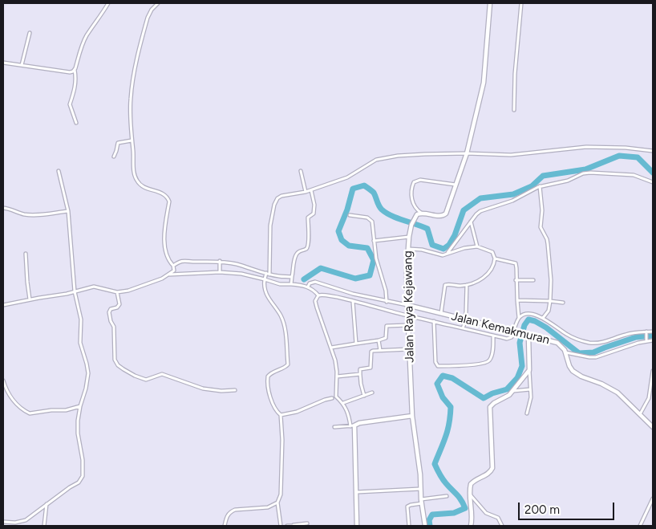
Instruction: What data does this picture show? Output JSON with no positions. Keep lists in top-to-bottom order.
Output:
{
  "streets": {
    "street": ["Jalan Raya Kejawang", "Jalan Kemakmuran"]
  },
  "crossings": [
    ["Jalan Raya Kejawang", "Jalan Kemakmuran"]
  ],
  "scale_bar": "200 m"
}
